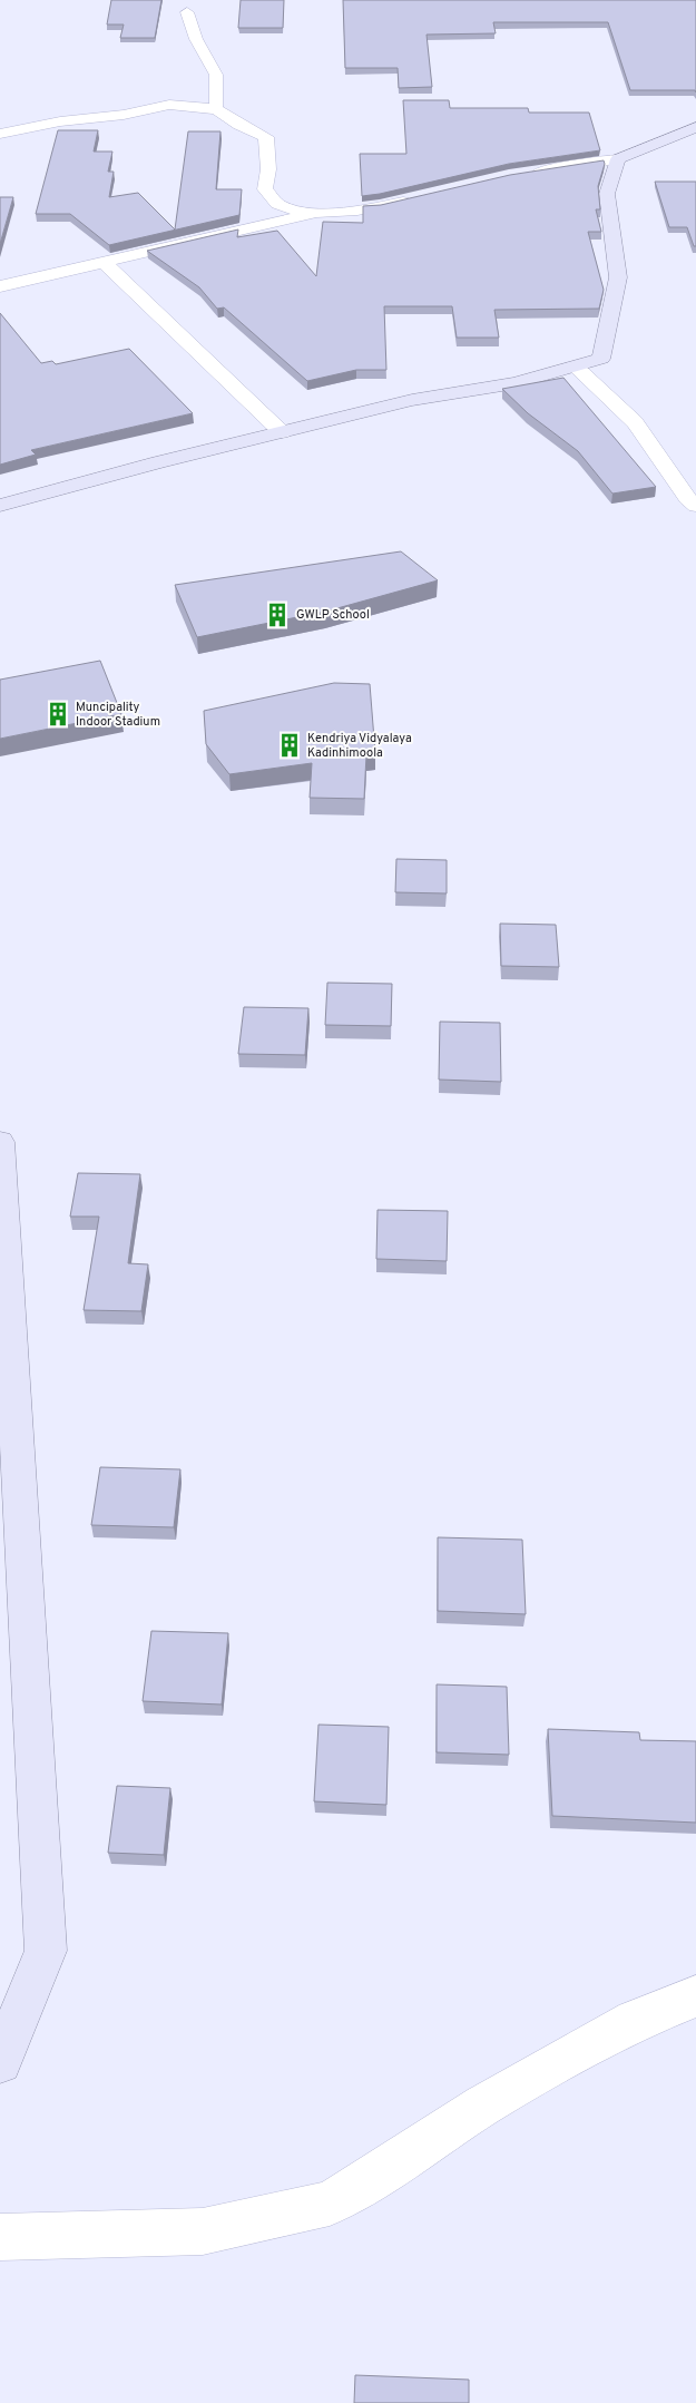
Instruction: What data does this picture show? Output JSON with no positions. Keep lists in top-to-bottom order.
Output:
{
  "places": {
    "building": ["GWLP School", "Muncipality Indoor Stadium", "Kendriya Vidyalaya Kadinhimoola"]
  }
}
